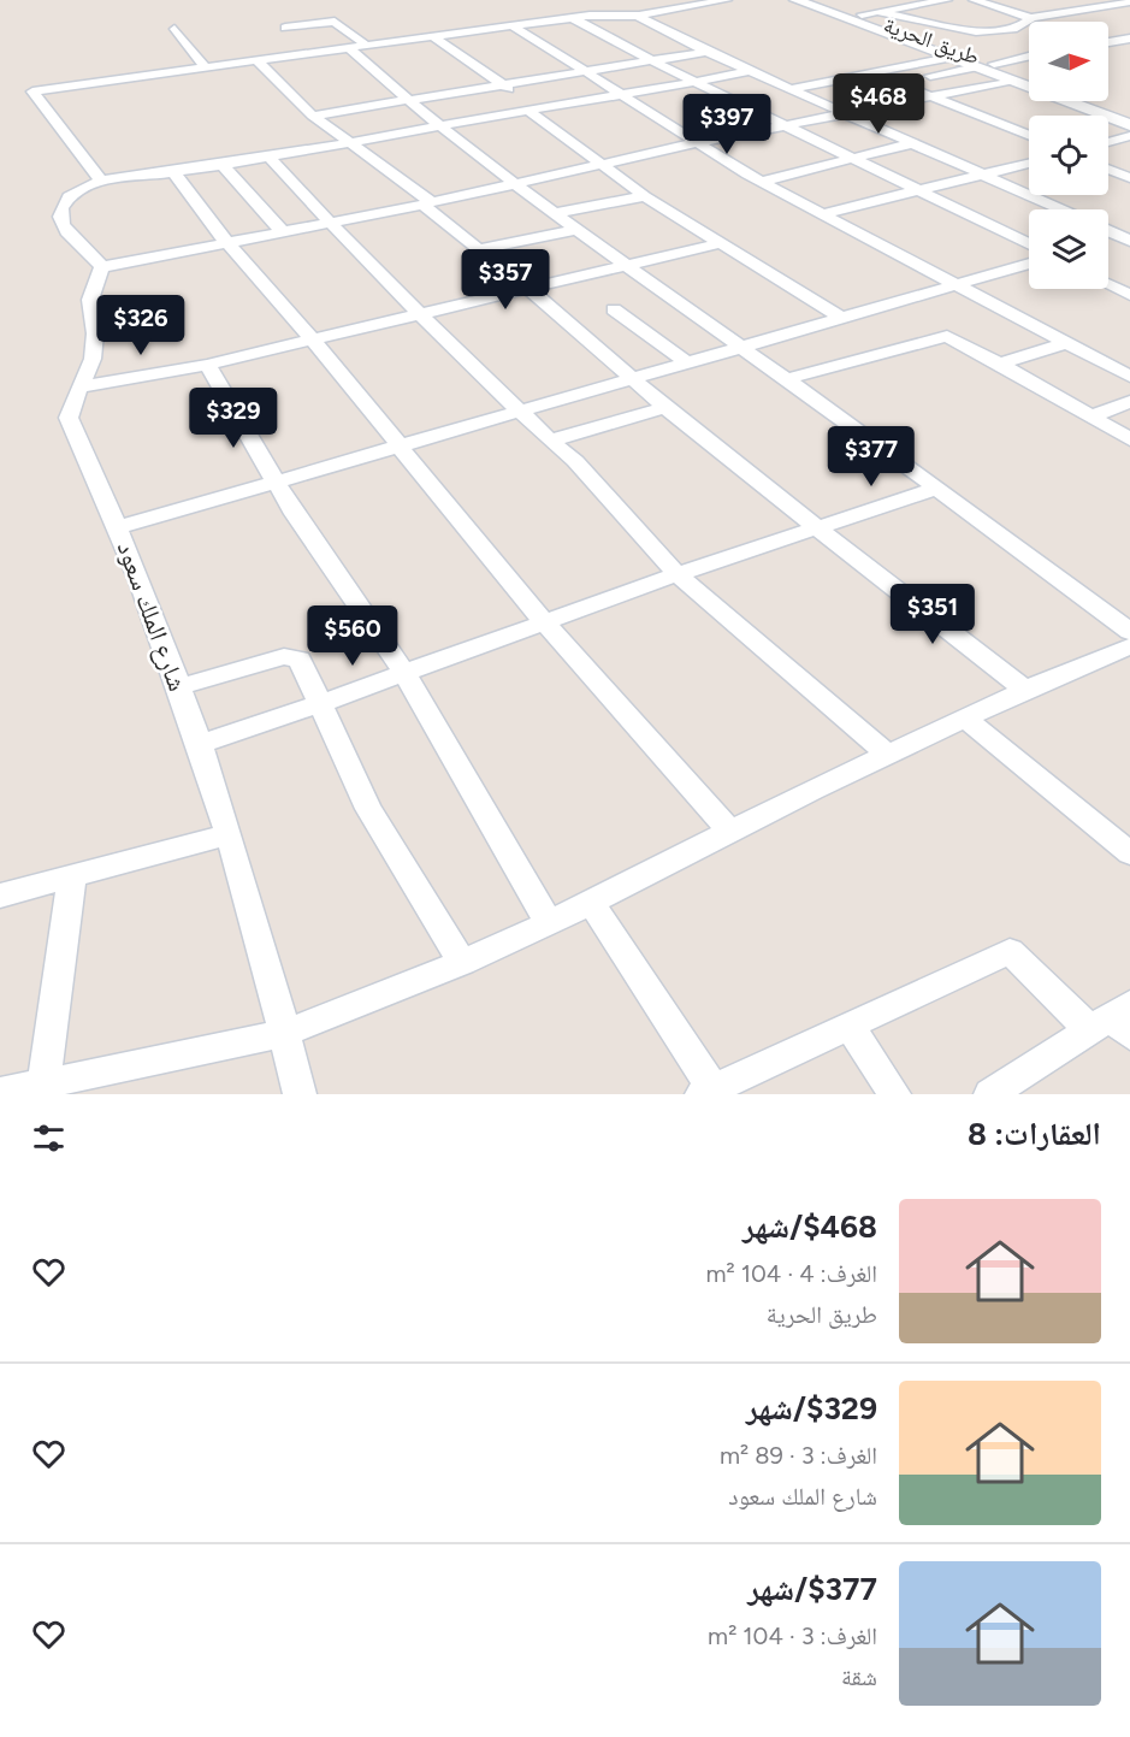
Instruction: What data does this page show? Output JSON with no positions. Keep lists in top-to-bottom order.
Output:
{
  "streets": {
    "main road": ["طريق الحرية"],
    "street": ["شارع الملك سعود"]
  },
  "north": "right",
  "page": {
    "price": [
      "$468",
      "$397",
      "$357",
      "$326",
      "$329",
      "$377",
      "$351",
      "$560"
    ],
    "heading": "العقارات: 8",
    "list": [
      {
        "name": "$468/شهر",
        "note": "الغرف: 4 · 104 m² · طريق الحرية"
      },
      {
        "name": "$329/شهر",
        "note": "الغرف: 3 · 89 m² · شارع الملك سعود"
      },
      {
        "name": "$377/شهر",
        "note": "الغرف: 3 · 104 m² · شقة"
      }
    ]
  }
}
